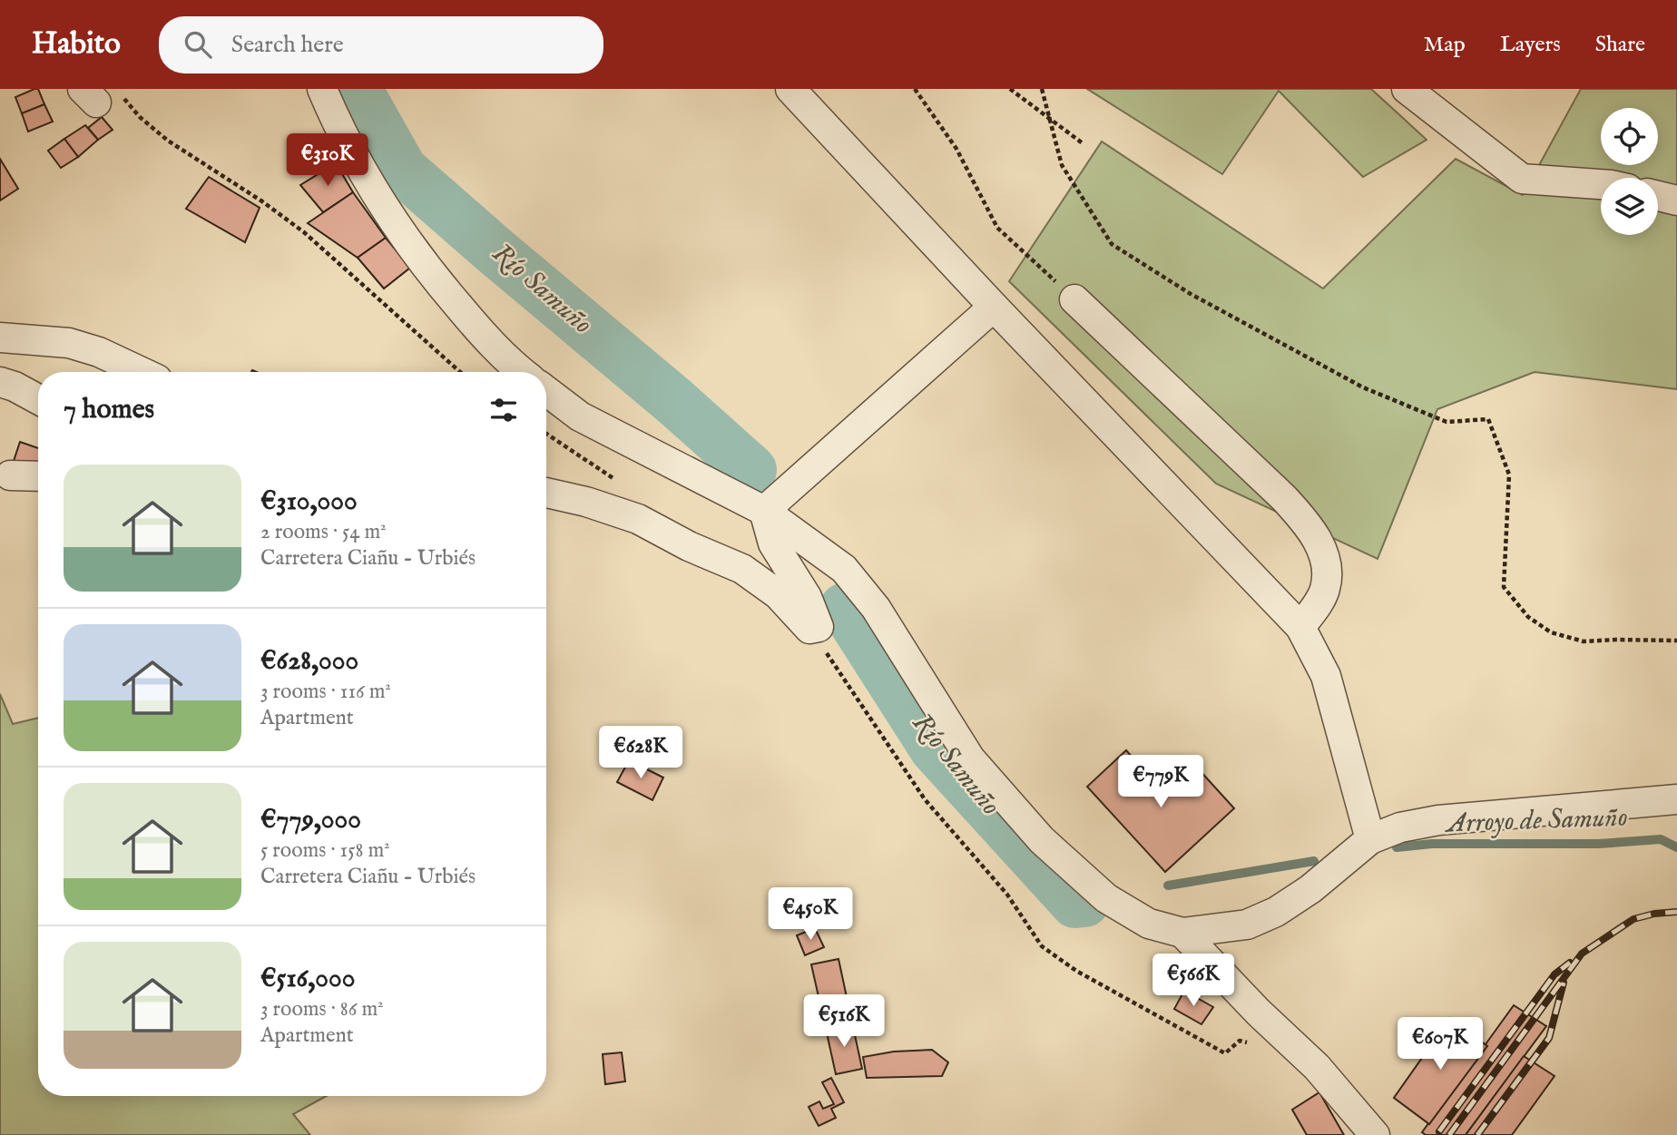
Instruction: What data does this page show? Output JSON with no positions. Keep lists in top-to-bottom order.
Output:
{
  "water": ["Río Samuño", "Arroyo de Samuño"],
  "page": {
    "header": "Habito",
    "search": "Search here",
    "nav": ["Map", "Layers", "Share"],
    "price": [
      "€310K",
      "€628K",
      "€779K",
      "€450K",
      "€566K",
      "€516K",
      "€607K"
    ],
    "heading": "7 homes",
    "list": [
      {
        "name": "€310,000",
        "note": "2 rooms · 54 m² · Carretera Ciañu - Urbiés"
      },
      {
        "name": "€628,000",
        "note": "3 rooms · 116 m² · Apartment"
      },
      {
        "name": "€779,000",
        "note": "5 rooms · 158 m² · Carretera Ciañu - Urbiés"
      },
      {
        "name": "€516,000",
        "note": "3 rooms · 86 m² · Apartment"
      }
    ]
  }
}
